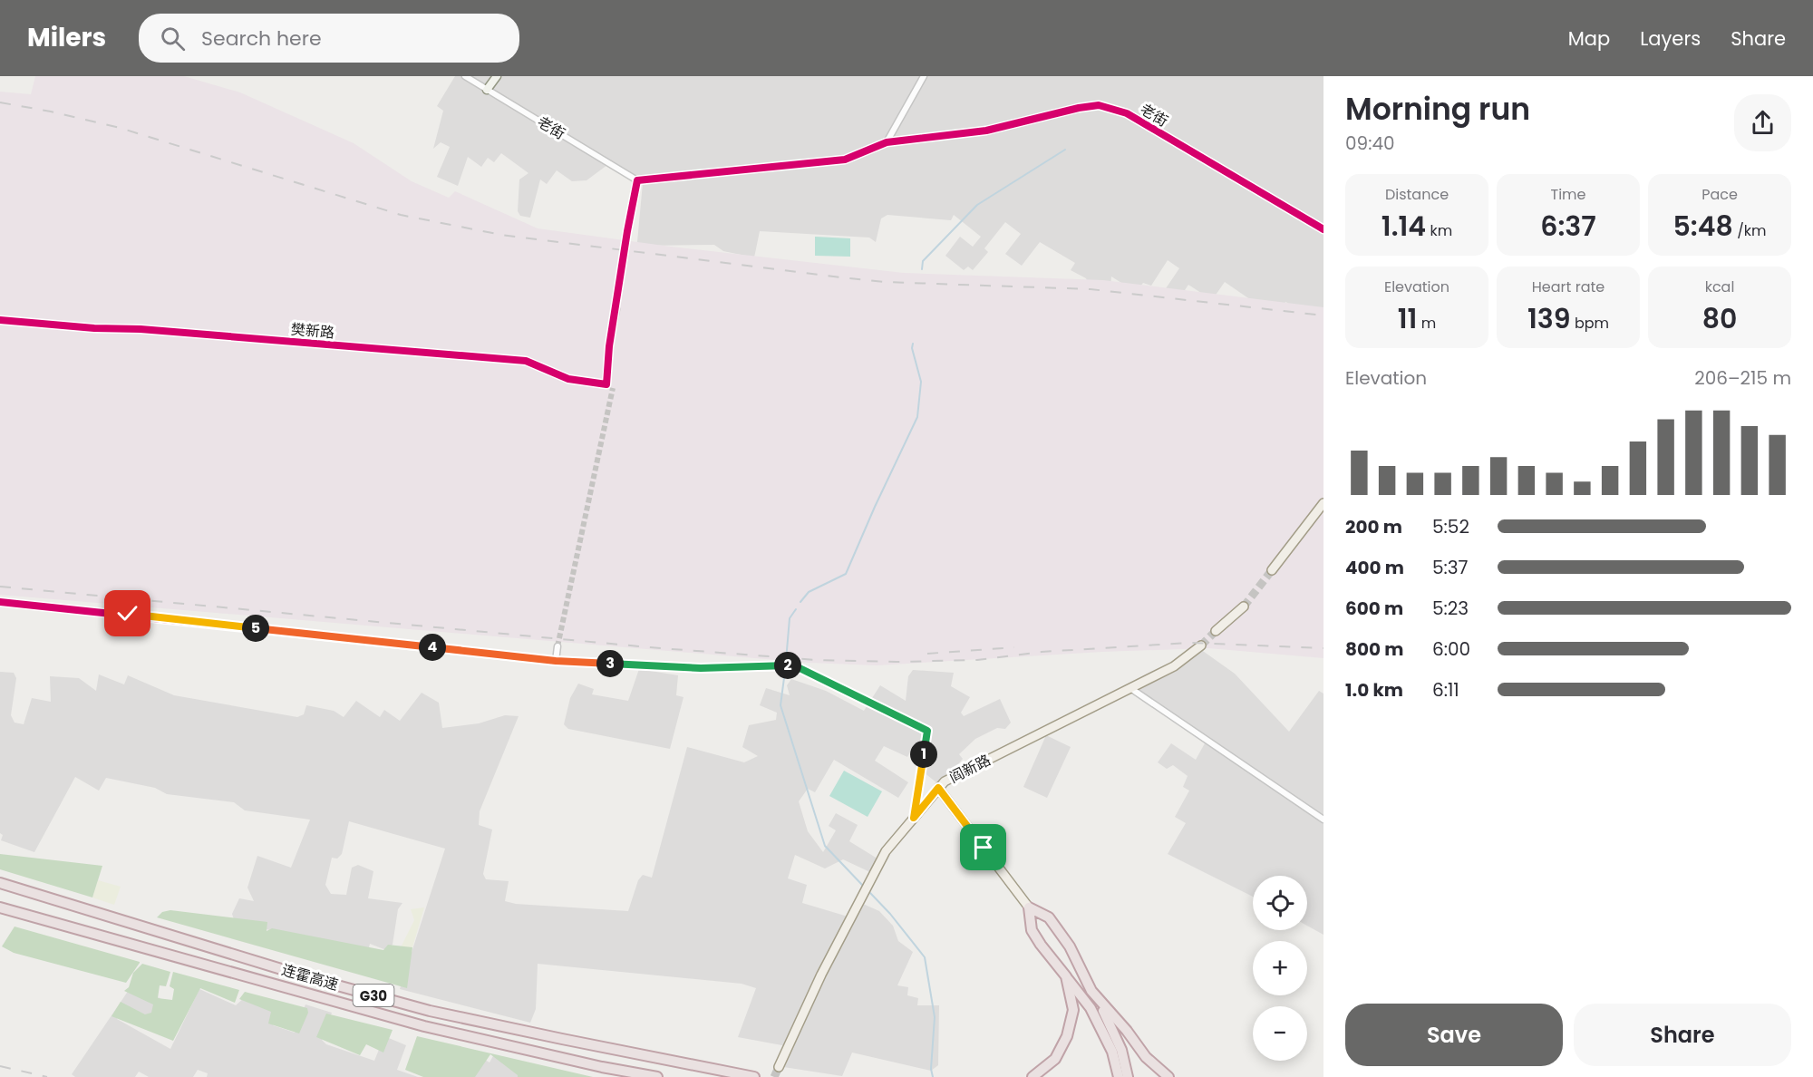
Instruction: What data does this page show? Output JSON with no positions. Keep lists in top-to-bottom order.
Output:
{
  "streets": {
    "highway": ["连霍高速", "G30"],
    "main road": ["阎新路"],
    "street": ["老街", "樊新路"]
  },
  "page": {
    "header": "Milers",
    "search": "Search here",
    "nav": ["Map", "Layers", "Share"],
    "heading": ["Morning run", "09:40"],
    "stats": [
      ["Distance", "1.14 km"],
      ["Time", "6:37"],
      ["Pace", "5:48 /km"],
      ["Elevation", "11 m"],
      ["Heart rate", "139 bpm"],
      ["kcal", "80"]
    ],
    "chart": ["Elevation", "206–215 m"],
    "list": [
      {
        "name": "200 m",
        "note": "5:52"
      },
      {
        "name": "400 m",
        "note": "5:37"
      },
      {
        "name": "600 m",
        "note": "5:23"
      },
      {
        "name": "800 m",
        "note": "6:00"
      },
      {
        "name": "1.0 km",
        "note": "6:11"
      }
    ],
    "pins": [
      "5",
      "4",
      "3",
      "2",
      "1"
    ],
    "map_buttons": ["+", "−"],
    "buttons": ["Save", "Share"]
  }
}
